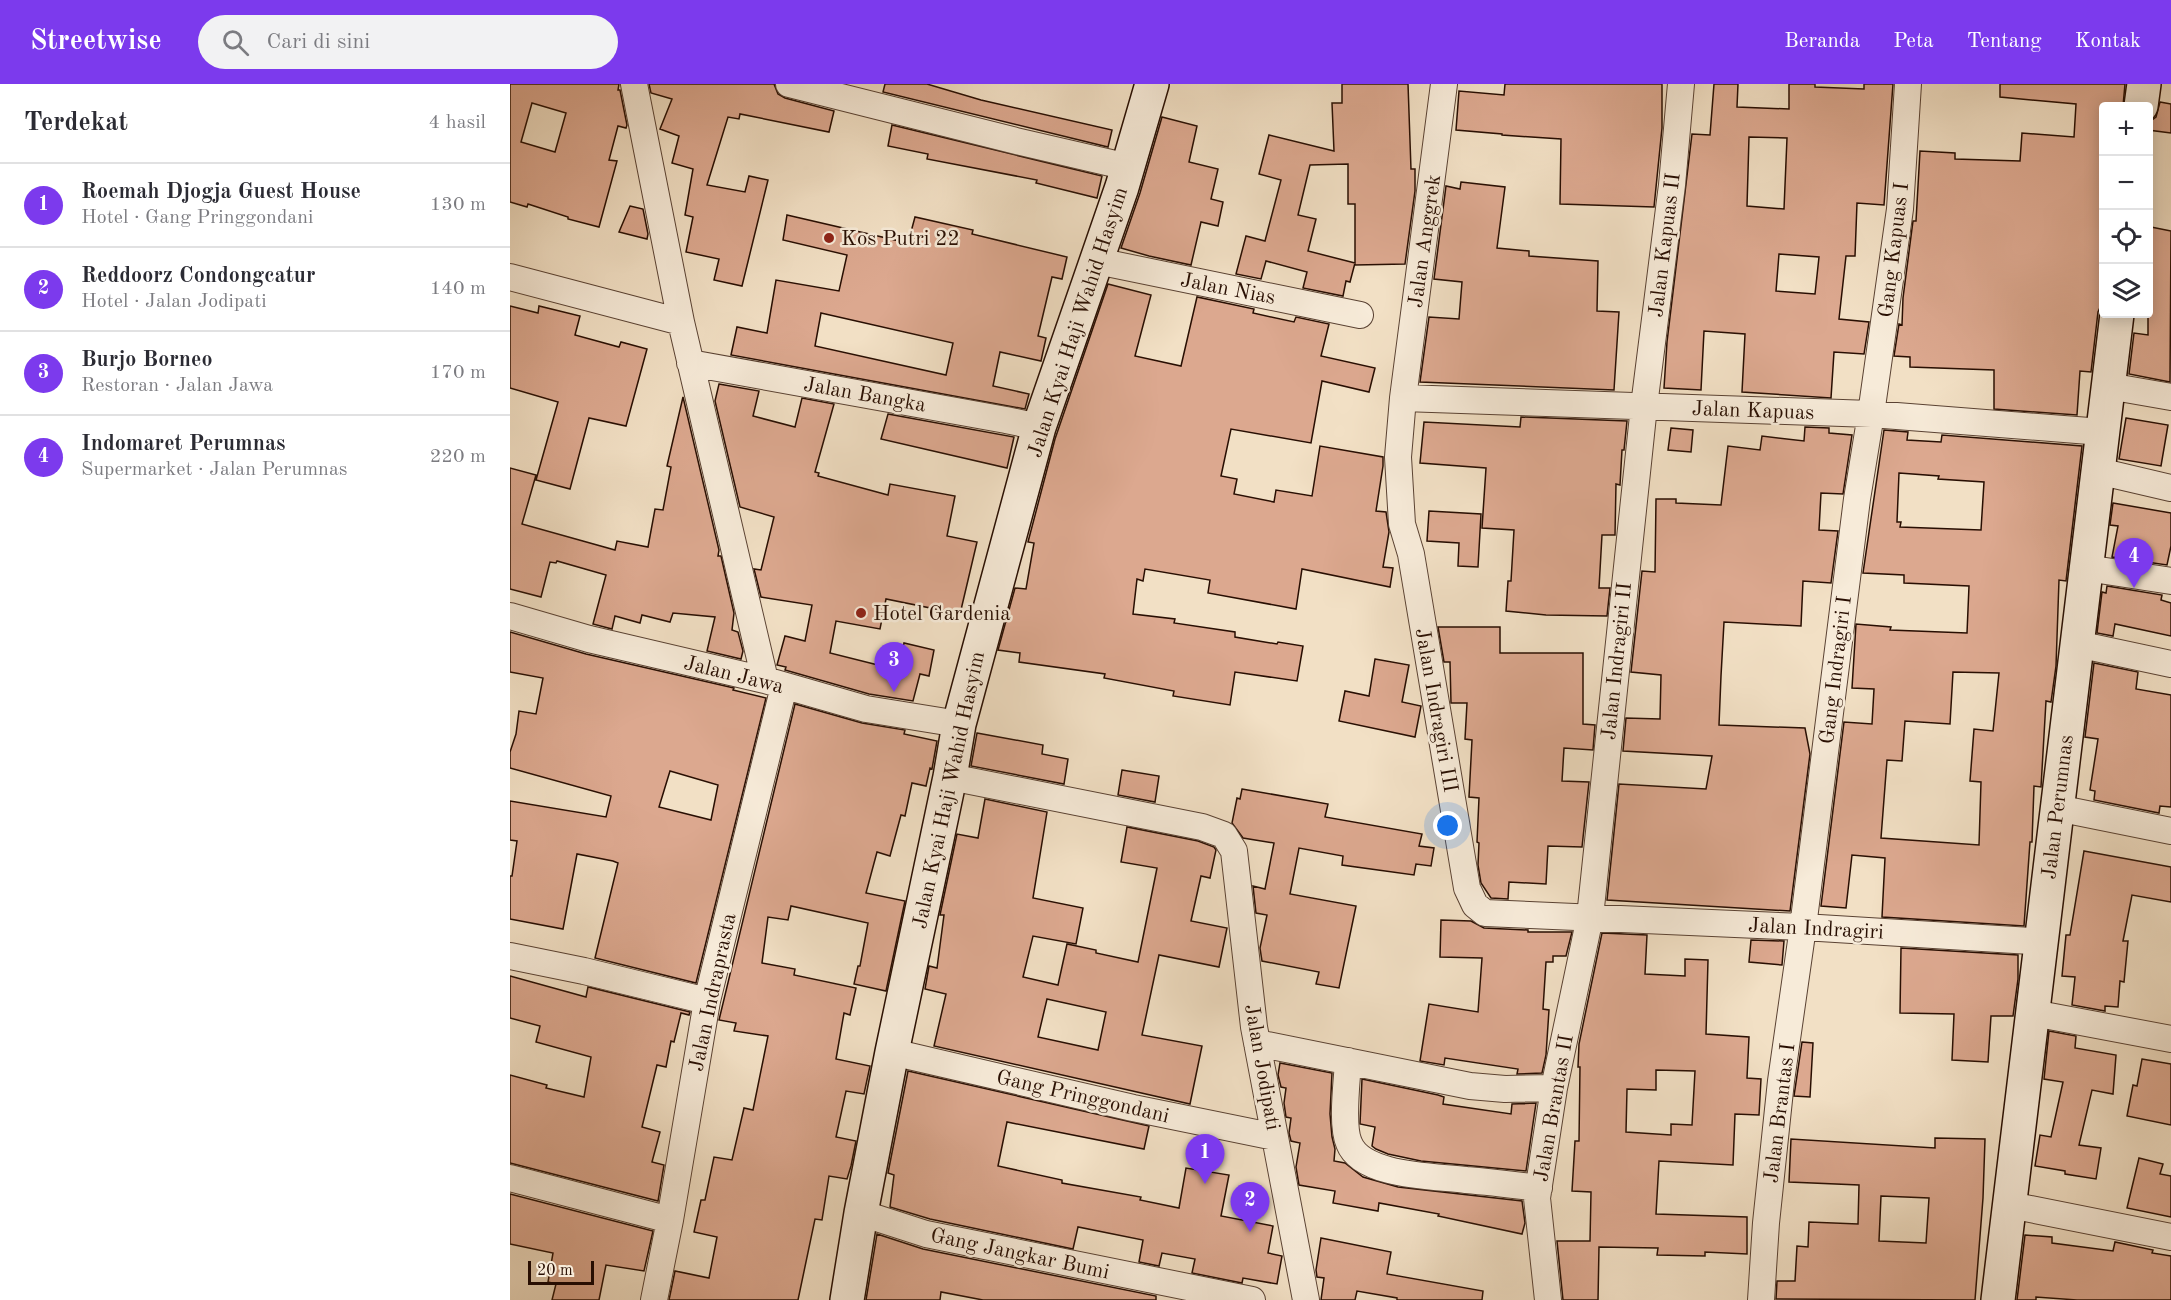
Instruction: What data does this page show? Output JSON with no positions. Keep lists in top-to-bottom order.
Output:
{
  "streets": {
    "main road": ["Jalan Kyai Haji Wahid Hasyim", "Jalan Perumnas"],
    "street": [
      "Jalan Anggrek",
      "Jalan Kapuas II",
      "Gang Kapuas I",
      "Jalan Nias",
      "Jalan Bangka",
      "Jalan Kapuas",
      "Jalan Indragiri II",
      "Gang Indragiri I",
      "Jalan Jawa",
      "Jalan Indragiri III",
      "Jalan Indragiri",
      "Jalan Indraprasta",
      "Jalan Jodipati",
      "Gang Pringgondani",
      "Jalan Brantas II",
      "Jalan Brantas I",
      "Gang Jangkar Bumi"
    ]
  },
  "crossings": [
    ["Jalan Anggrek", "Jalan Kapuas"],
    ["Jalan Anggrek", "Jalan Indragiri III"],
    ["Jalan Kapuas II", "Jalan Kapuas"],
    ["Jalan Kapuas II", "Jalan Indragiri II"],
    ["Gang Kapuas I", "Jalan Kapuas"],
    ["Gang Kapuas I", "Gang Indragiri I"],
    ["Jalan Nias", "Jalan Kyai Haji Wahid Hasyim"],
    ["Jalan Kyai Haji Wahid Hasyim", "Jalan Bangka"],
    ["Jalan Kyai Haji Wahid Hasyim", "Jalan Jawa"],
    ["Jalan Kyai Haji Wahid Hasyim", "Jalan Jodipati"],
    ["Jalan Kyai Haji Wahid Hasyim", "Gang Pringgondani"],
    ["Jalan Kyai Haji Wahid Hasyim", "Gang Jangkar Bumi"],
    ["Jalan Kapuas", "Jalan Indragiri II"],
    ["Jalan Kapuas", "Gang Indragiri I"],
    ["Jalan Kapuas", "Jalan Indragiri III"],
    ["Jalan Kapuas", "Jalan Perumnas"],
    ["Jalan Indragiri II", "Jalan Indragiri III"],
    ["Jalan Indragiri II", "Jalan Indragiri"],
    ["Jalan Indragiri II", "Jalan Brantas II"],
    ["Gang Indragiri I", "Jalan Indragiri"],
    ["Gang Indragiri I", "Jalan Brantas I"],
    ["Jalan Jawa", "Jalan Indraprasta"],
    ["Jalan Indragiri III", "Jalan Indragiri"],
    ["Jalan Indragiri III", "Jalan Brantas II"],
    ["Jalan Perumnas", "Jalan Indragiri"],
    ["Jalan Indragiri", "Jalan Brantas II"],
    ["Jalan Indragiri", "Jalan Brantas I"],
    ["Jalan Jodipati", "Gang Pringgondani"]
  ],
  "places": ["Kos Putri 22", "Hotel Gardenia"],
  "scale_bar": "20 m",
  "page": {
    "header": "Streetwise",
    "search": "Cari di sini",
    "nav": [
      "Beranda",
      "Peta",
      "Tentang",
      "Kontak"
    ],
    "heading": ["Terdekat", "4 hasil"],
    "map_buttons": ["+", "−"],
    "list": [
      {
        "mark": "1",
        "name": "Roemah Djogja Guest House",
        "note": "Hotel · Gang Pringgondani",
        "value": "130 m"
      },
      {
        "mark": "2",
        "name": "Reddoorz Condongcatur",
        "note": "Hotel · Jalan Jodipati",
        "value": "140 m"
      },
      {
        "mark": "3",
        "name": "Burjo Borneo",
        "note": "Restoran · Jalan Jawa",
        "value": "170 m"
      },
      {
        "mark": "4",
        "name": "Indomaret Perumnas",
        "note": "Supermarket · Jalan Perumnas",
        "value": "220 m"
      }
    ],
    "pins": [
      "4",
      "3",
      "1",
      "2"
    ],
    "scale": "20 m"
  }
}
